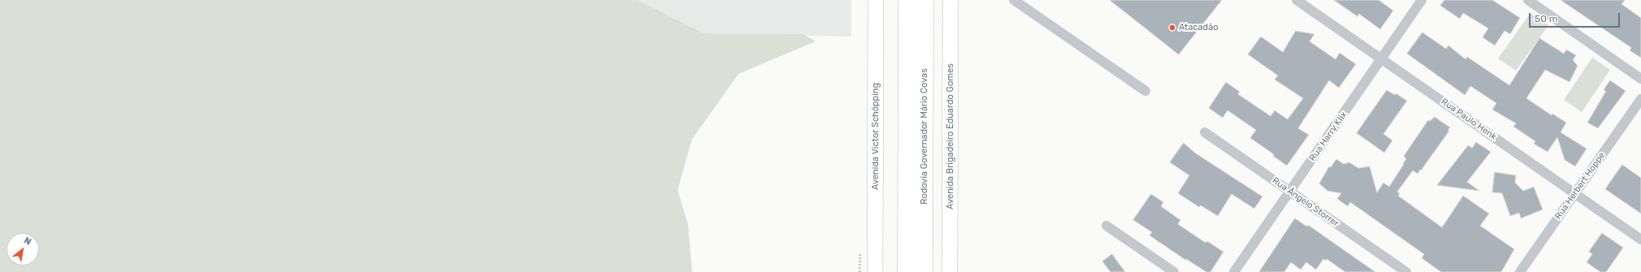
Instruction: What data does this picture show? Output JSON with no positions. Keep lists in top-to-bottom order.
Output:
{
  "streets": {
    "highway": ["Rodovia Governador Mário Covas"],
    "main road": ["Avenida Victor Schöpping", "Avenida Brigadeiro Eduardo Gomes"],
    "street": [
      "Rua Paulo Henk",
      "Rua Harry Klix",
      "Rua Herbert Hoppe",
      "Rua Ângelo Storrer"
    ]
  },
  "crossings": [
    ["Rua Paulo Henk", "Rua Harry Klix"],
    ["Rua Paulo Henk", "Rua Herbert Hoppe"],
    ["Rua Harry Klix", "Rua Ângelo Storrer"]
  ],
  "places": ["Atacadão"],
  "scale_bar": "50 m",
  "north": "top right"
}
